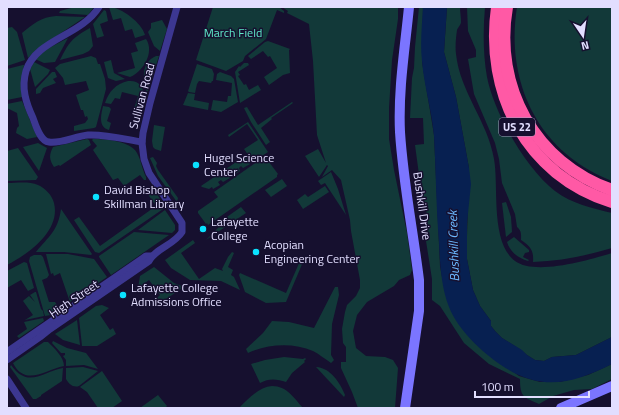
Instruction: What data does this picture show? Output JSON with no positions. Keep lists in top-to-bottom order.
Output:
{
  "streets": {
    "highway": ["US 22"],
    "street": ["Sullivan Road", "Bushkill Drive", "High Street"]
  },
  "crossings": [
    ["Sullivan Road", "High Street"]
  ],
  "water": ["Bushkill Creek"],
  "parks": ["March Field"],
  "places": [
    "Hugel Science Center",
    "David Bishop Skillman Library",
    "Lafayette College",
    "Acopian Engineering Center",
    "Lafayette College Admissions Office"
  ],
  "scale_bar": "100 m",
  "north": "bottom"
}
